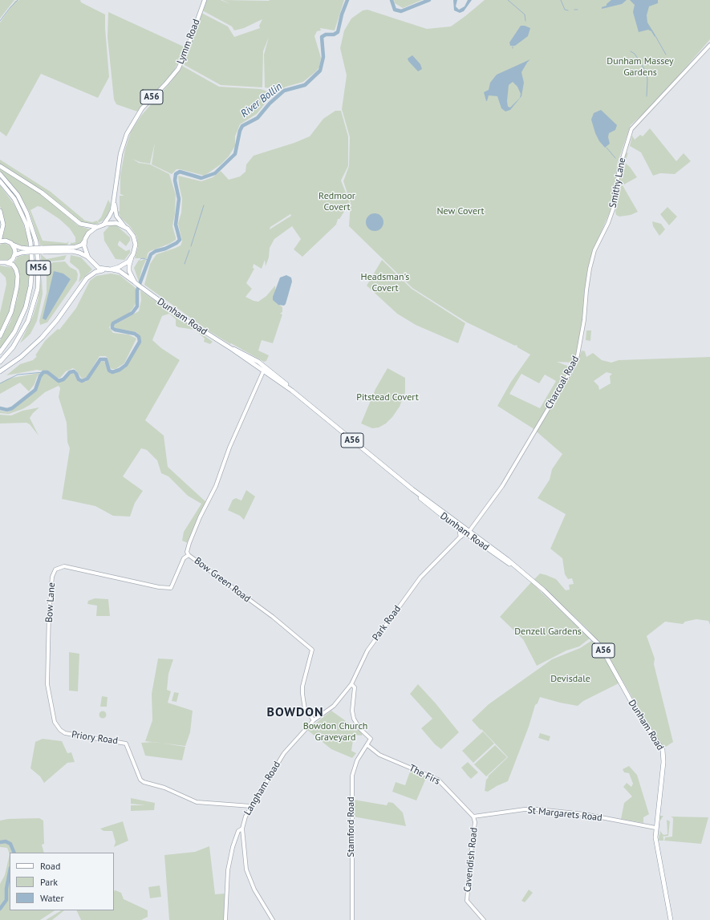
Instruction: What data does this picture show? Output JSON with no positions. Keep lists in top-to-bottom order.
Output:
{
  "streets": {
    "highway": ["A56", "M56", "Dunham Road"],
    "main road": [
      "Lymm Road",
      "Smithy Lane",
      "Charcoal Road",
      "Bow Green Road",
      "Bow Lane",
      "Park Road",
      "Priory Road",
      "The Firs",
      "Langham Road",
      "St Margarets Road",
      "Stamford Road",
      "Cavendish Road"
    ]
  },
  "crossings": [
    ["Lymm Road", "A56"],
    ["Lymm Road", "Dunham Road"],
    ["A56", "Dunham Road"],
    ["Smithy Lane", "Charcoal Road"],
    ["Dunham Road", "Charcoal Road"],
    ["Dunham Road", "Bow Green Road"],
    ["Dunham Road", "Park Road"],
    ["Dunham Road", "St Margarets Road"],
    ["Charcoal Road", "Park Road"],
    ["Bow Green Road", "Bow Lane"],
    ["Bow Green Road", "Park Road"],
    ["Bow Green Road", "Langham Road"],
    ["Bow Lane", "Priory Road"],
    ["Park Road", "Langham Road"],
    ["Park Road", "Stamford Road"],
    ["Priory Road", "Langham Road"],
    ["The Firs", "St Margarets Road"],
    ["The Firs", "Stamford Road"],
    ["The Firs", "Cavendish Road"],
    ["St Margarets Road", "Cavendish Road"]
  ],
  "districts": ["BOWDON"],
  "water": ["River Bollin"],
  "parks": [
    "Dunham Massey Gardens",
    "Redmoor Covert",
    "New Covert",
    "Headsman's Covert",
    "Pitstead Covert",
    "Denzell Gardens",
    "Devisdale",
    "Bowdon Church Graveyard"
  ],
  "legend": ["Road", "Park", "Water"]
}
